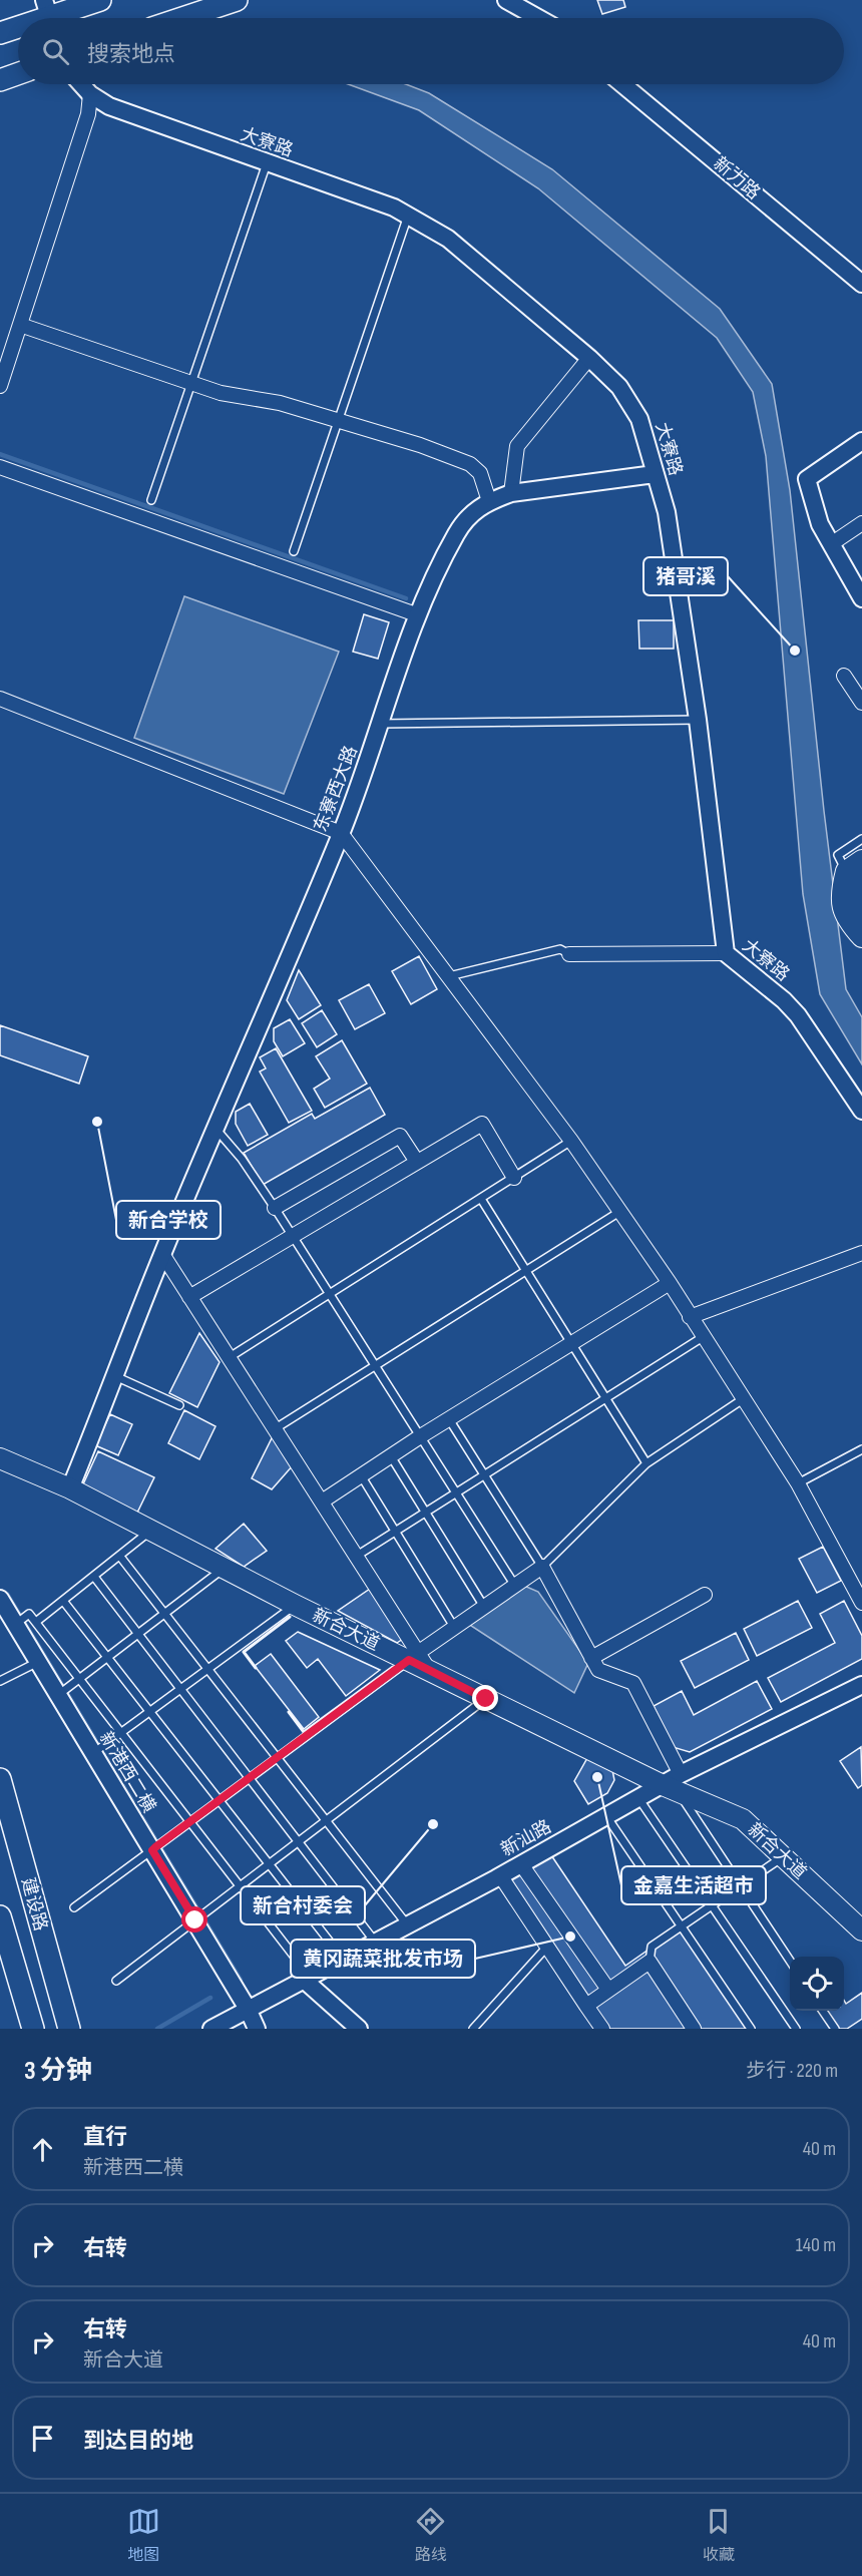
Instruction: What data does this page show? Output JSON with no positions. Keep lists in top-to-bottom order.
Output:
{
  "streets": {
    "main road": ["新合大道", "建设路"],
    "street": [
      "大寮路",
      "新力路",
      "东寮西大路",
      "新港西二横",
      "新汕路"
    ]
  },
  "crossings": [
    ["大寮路", "东寮西大路"],
    ["东寮西大路", "新合大道"],
    ["新合大道", "新汕路"],
    ["新港西二横", "新汕路"]
  ],
  "places": [
    "猪哥溪",
    "新合学校",
    "金嘉生活超市",
    "新合村委会",
    "黄冈蔬菜批发市场"
  ],
  "page": {
    "search": "搜索地点",
    "heading": ["3 分钟", "步行 · 220 m"],
    "list": [
      ["直行", "新港西二横", "40 m"],
      ["右转", "140 m"],
      ["右转", "新合大道", "40 m"],
      "到达目的地"
    ],
    "nav": ["地图", "路线", "收藏"]
  }
}
